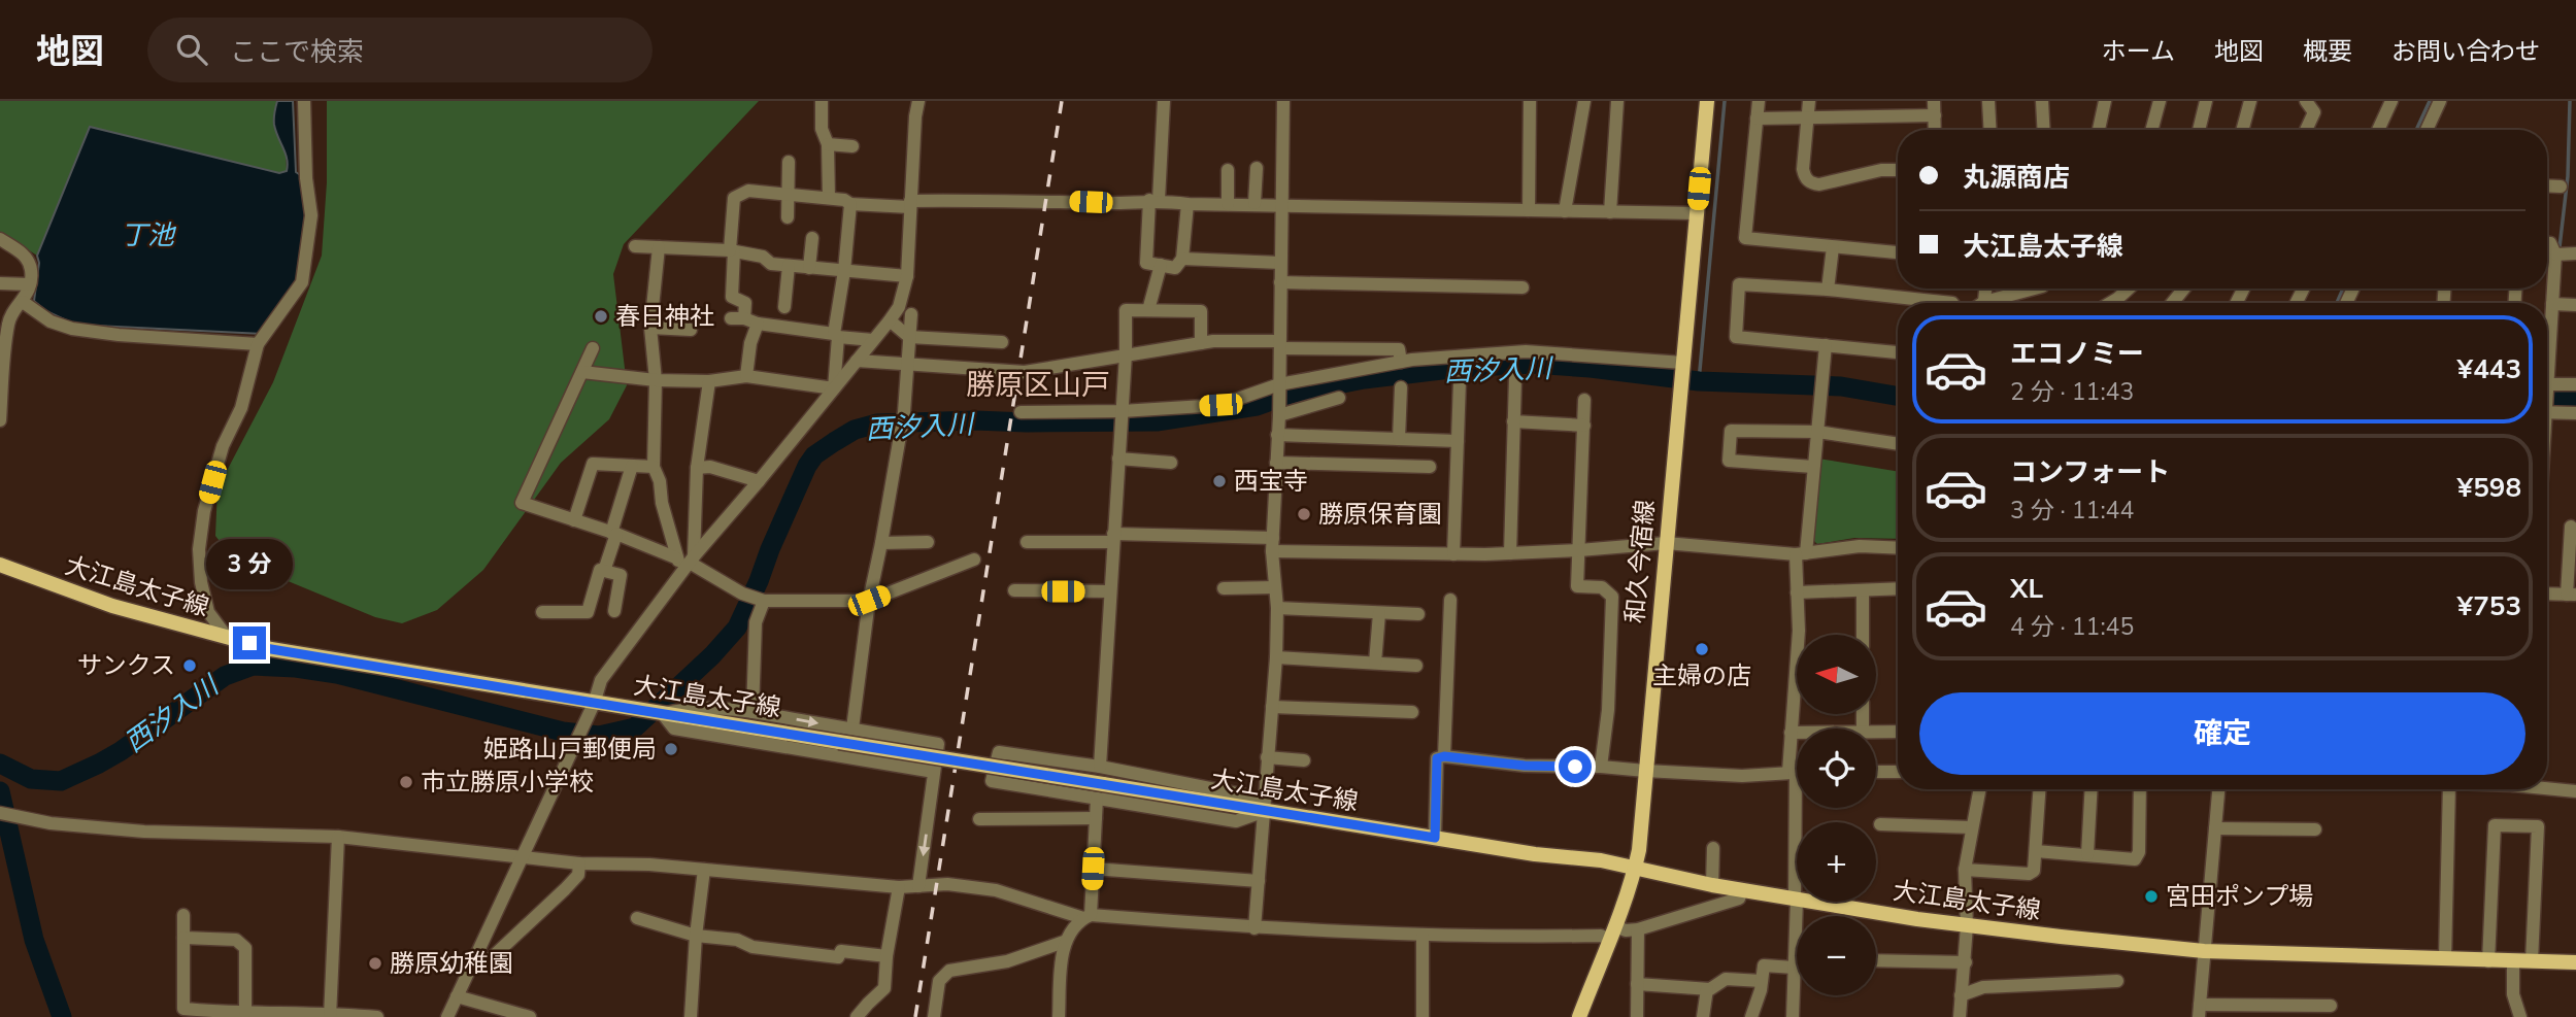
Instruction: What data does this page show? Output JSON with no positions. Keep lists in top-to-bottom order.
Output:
{
  "streets": {
    "main road": ["和久今宿線", "大江島太子線"]
  },
  "crossings": [
    ["和久今宿線", "大江島太子線"]
  ],
  "districts": ["勝原区山戸"],
  "water": ["丁池", "西汐入川"],
  "places": [
    "春日神社",
    "西宝寺",
    "勝原保育園",
    "主婦の店",
    "サンクス",
    "姫路山戸郵便局",
    "市立勝原小学校",
    "宮田ポンプ場",
    "勝原幼稚園"
  ],
  "north": "left",
  "page": {
    "header": "地図",
    "search": "ここで検索",
    "nav": [
      "ホーム",
      "地図",
      "概要",
      "お問い合わせ"
    ],
    "banner": ["丸源商店", "大江島太子線"],
    "list": [
      {
        "name": "エコノミー",
        "note": "2 分 · 11:43",
        "value": "¥443"
      },
      {
        "name": "コンフォート",
        "note": "3 分 · 11:44",
        "value": "¥598"
      },
      {
        "name": "XL",
        "note": "4 分 · 11:45",
        "value": "¥753"
      }
    ],
    "bubble": "3 分",
    "map_buttons": ["+", "−"],
    "buttons": "確定"
  }
}
